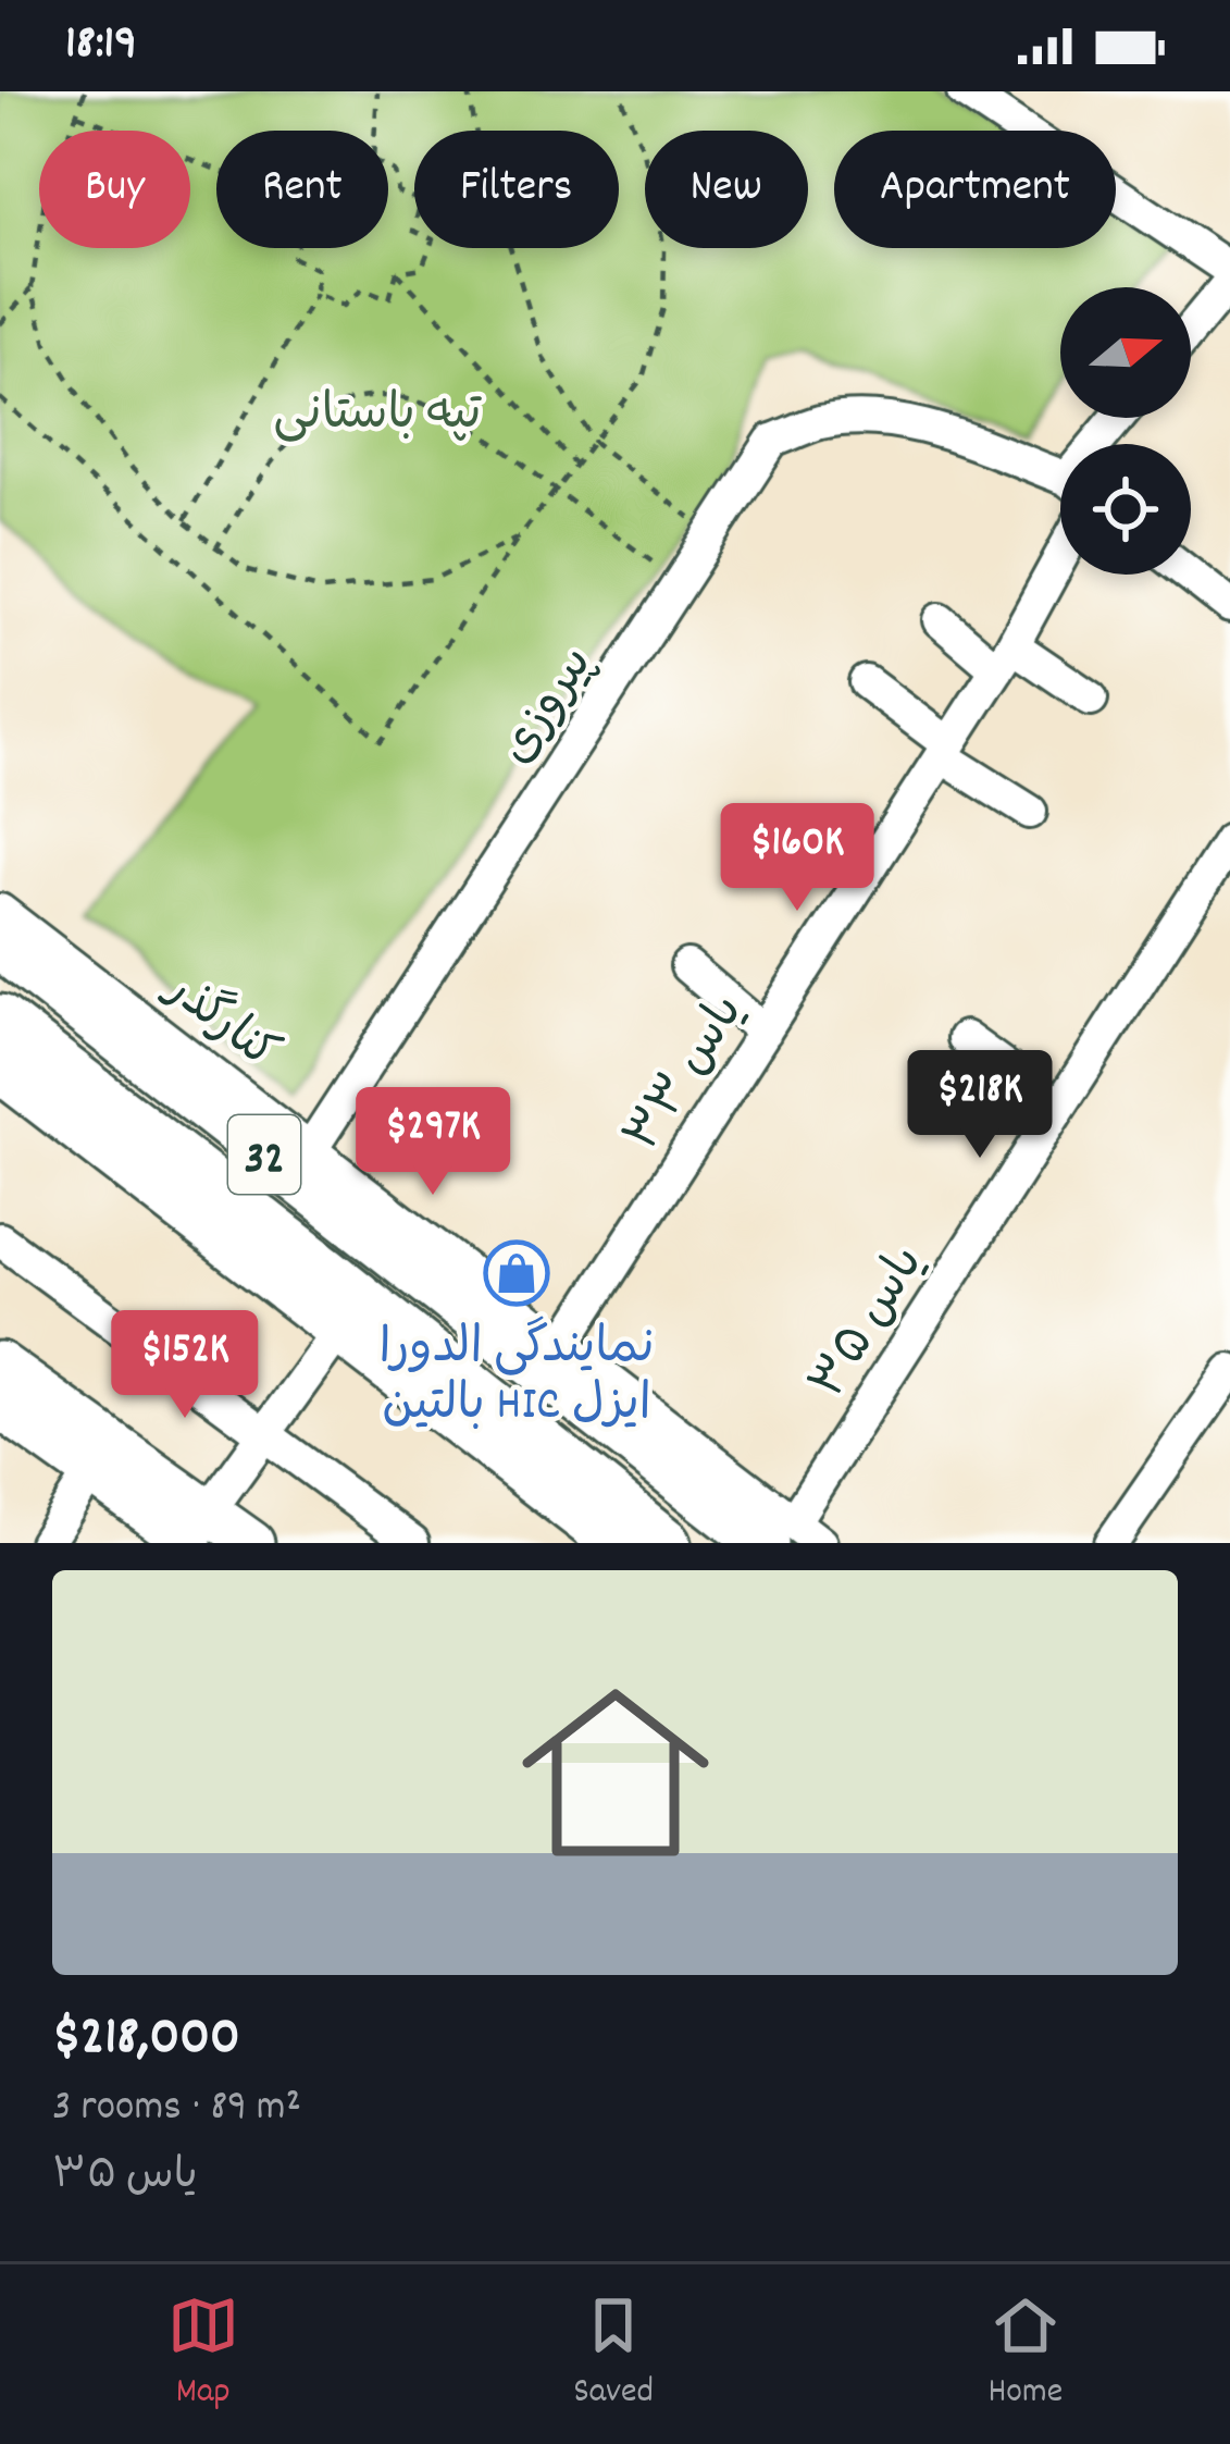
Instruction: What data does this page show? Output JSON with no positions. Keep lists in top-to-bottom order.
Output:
{
  "streets": {
    "highway": ["32"],
    "street": [
      "پیروزی",
      "کنارگذر",
      "یاس ۳۳",
      "یاس ۳۵"
    ]
  },
  "crossings": [
    ["پیروزی", "کنارگذر"],
    ["کنارگذر", "یاس ۳۳"],
    ["کنارگذر", "32"],
    ["یاس ۳۳", "32"],
    ["32", "یاس ۳۵"]
  ],
  "parks": ["تپه باستانی"],
  "places": {
    "shop": ["نمایندگی الدورا بالتین HIC ایزل"]
  },
  "north": "right",
  "page": {
    "status": "18:19",
    "chip": [
      "Buy",
      "Rent",
      "Filters",
      "New",
      "Apartment"
    ],
    "price": [
      "$160K",
      "$218K",
      "$297K",
      "$152K"
    ],
    "list": [
      {
        "name": "$218,000",
        "note": "3 rooms · 89 m² · یاس ۳۵"
      }
    ],
    "tabs": ["Map", "Saved", "Home"]
  }
}
